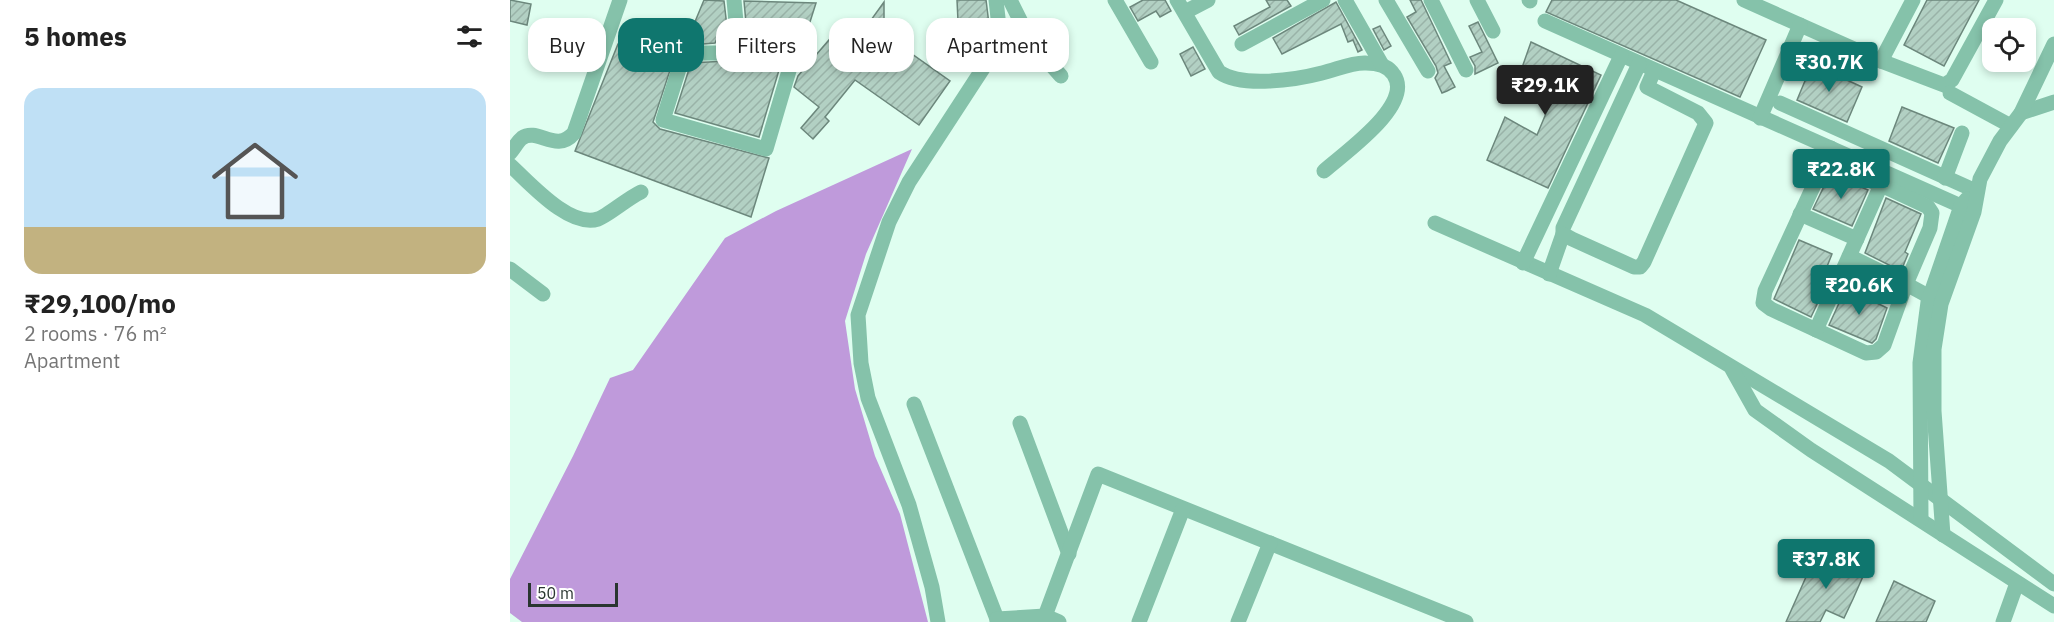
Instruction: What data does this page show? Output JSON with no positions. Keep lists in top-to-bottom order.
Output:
{
  "scale_bar": "50 m",
  "page": {
    "heading": "5 homes",
    "chip": [
      "Buy",
      "Rent",
      "Filters",
      "New",
      "Apartment"
    ],
    "price": [
      "₹30.7K",
      "₹29.1K",
      "₹22.8K",
      "₹20.6K",
      "₹37.8K"
    ],
    "list": [
      {
        "name": "₹29,100/mo",
        "note": "2 rooms · 76 m² · Apartment"
      }
    ],
    "scale": "50 m"
  }
}
